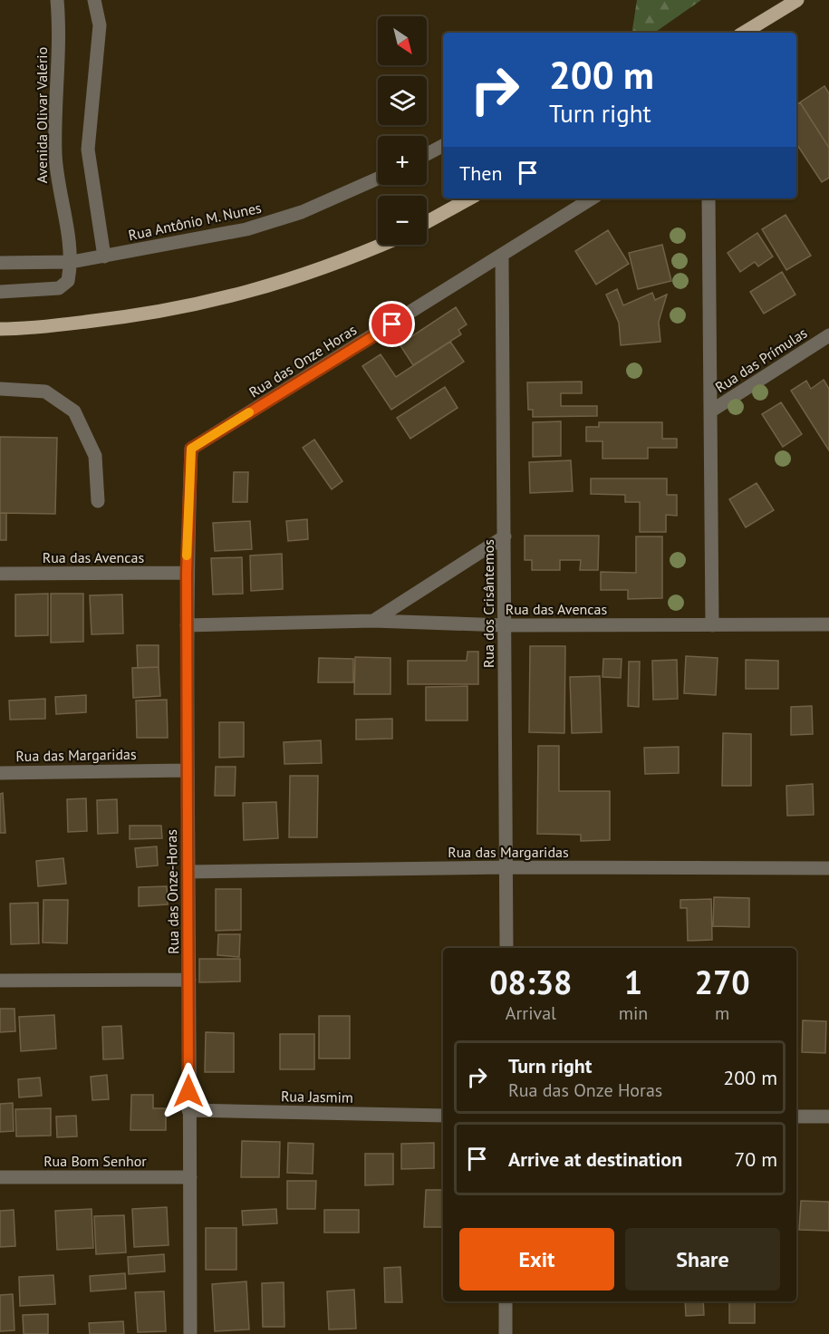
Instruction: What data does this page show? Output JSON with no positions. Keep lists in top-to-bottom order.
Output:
{
  "streets": {
    "street": [
      "Avenida Olivar Valério",
      "Rua Antônio M. Nunes",
      "Rua das Prímulas",
      "Rua das Onze Horas",
      "Rua das Avencas",
      "Rua dos Crisântemos",
      "Rua das Margaridas",
      "Rua das Onze-Horas",
      "Rua Jasmim",
      "Rua Bom Senhor"
    ]
  },
  "crossings": [
    ["Avenida Olivar Valério", "Rua Antônio M. Nunes"],
    ["Rua das Onze Horas", "Rua dos Crisântemos"],
    ["Rua das Onze Horas", "Rua das Onze-Horas"],
    ["Rua das Avencas", "Rua dos Crisântemos"],
    ["Rua das Avencas", "Rua das Onze-Horas"],
    ["Rua dos Crisântemos", "Rua das Margaridas"],
    ["Rua das Margaridas", "Rua das Onze-Horas"],
    ["Rua das Onze-Horas", "Rua Jasmim"],
    ["Rua das Onze-Horas", "Rua Bom Senhor"]
  ],
  "north": "bottom right",
  "page": {
    "map_buttons": ["+", "−"],
    "turn": ["200 m", "Turn right"],
    "then": "Then",
    "eta": [
      "08:38",
      "Arrival",
      "1",
      "min",
      "270",
      "m"
    ],
    "list": [
      {
        "name": "Turn right",
        "note": "Rua das Onze Horas",
        "value": "200 m"
      },
      {
        "name": "Arrive at destination",
        "value": "70 m"
      }
    ],
    "buttons": ["Exit", "Share"]
  }
}
